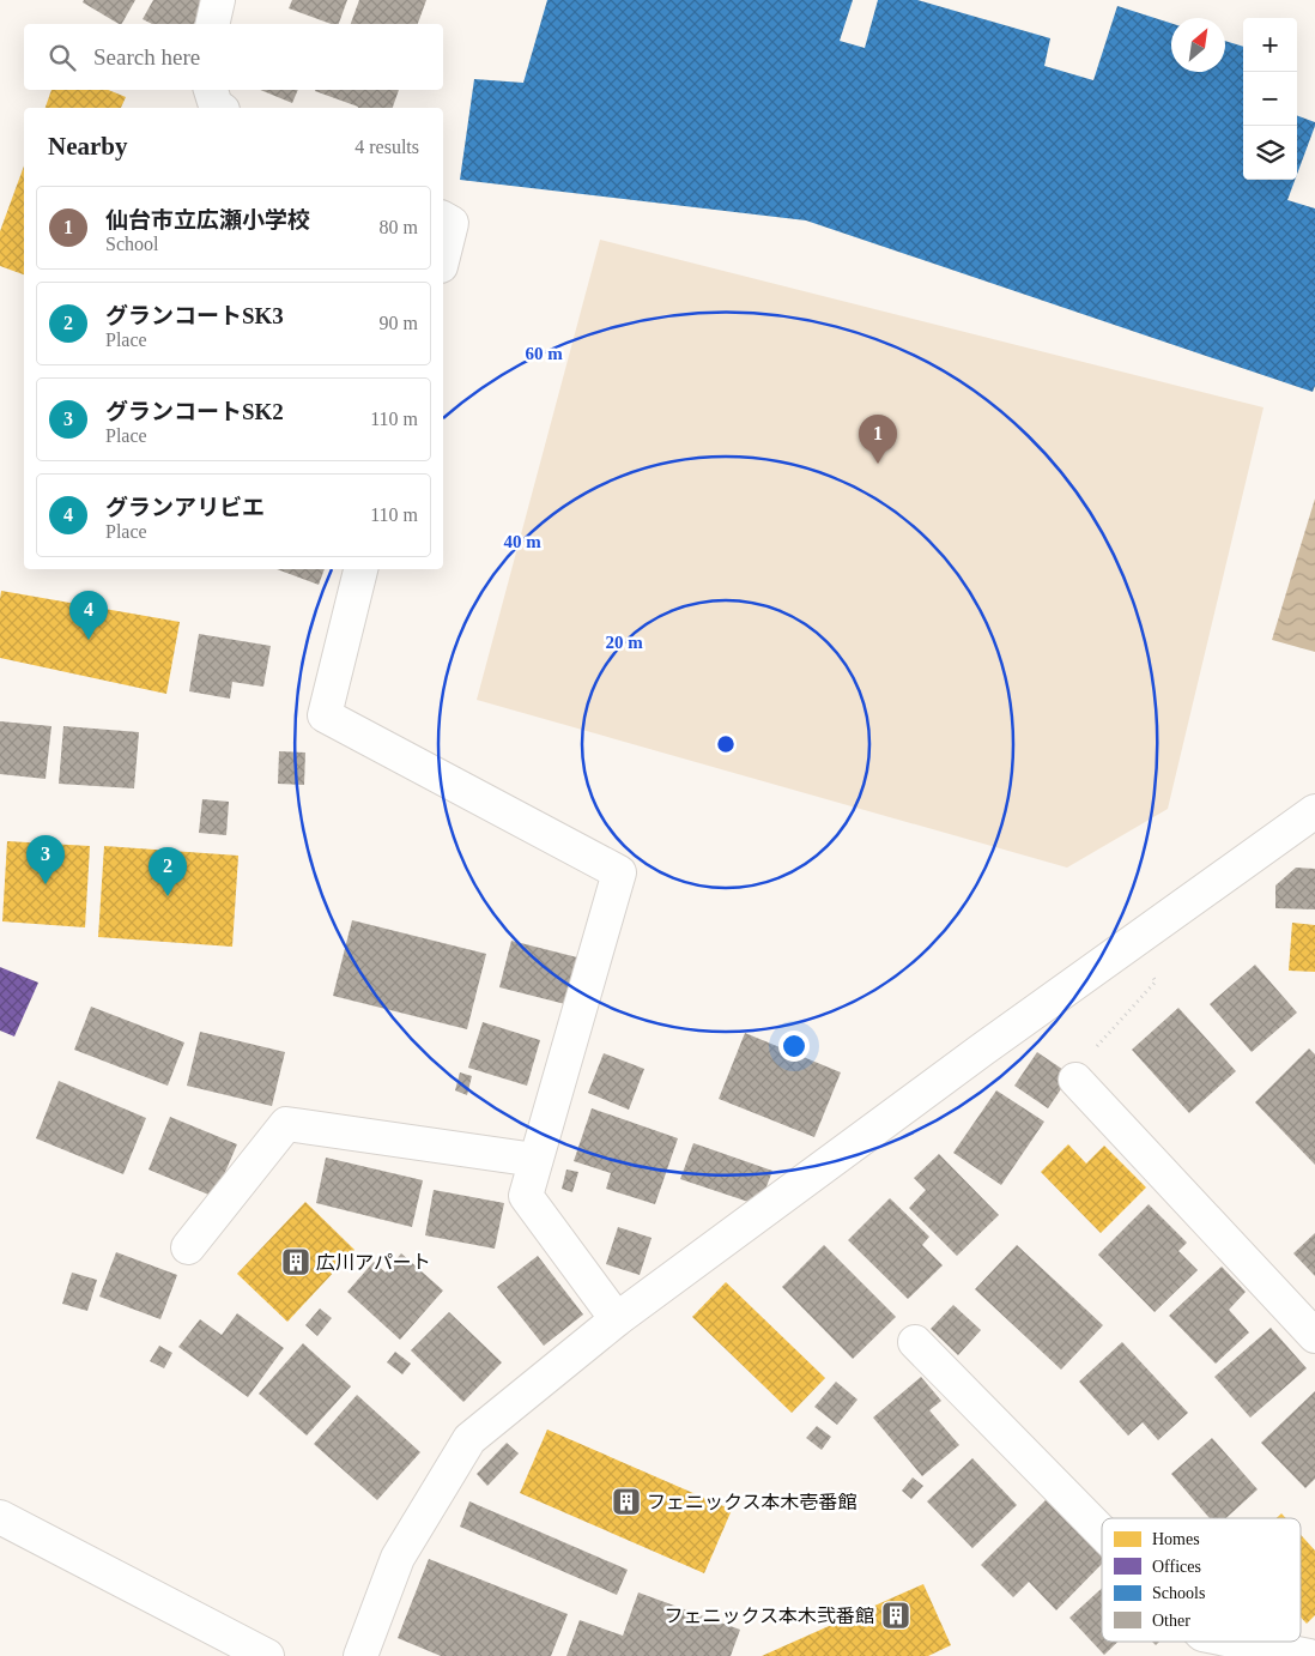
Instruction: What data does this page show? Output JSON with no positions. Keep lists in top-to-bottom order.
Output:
{
  "places": {
    "building": ["広川アパート", "フェニックス本木壱番館", "フェニックス本木弐番館"]
  },
  "legend": [
    "Homes",
    "Offices",
    "Schools",
    "Other"
  ],
  "north": "top right",
  "page": {
    "map_buttons": ["+", "−"],
    "search": "Search here",
    "heading": ["Nearby", "4 results"],
    "list": [
      {
        "mark": "1",
        "name": "仙台市立広瀬小学校",
        "note": "School",
        "value": "80 m"
      },
      {
        "mark": "2",
        "name": "グランコートSK3",
        "note": "Place",
        "value": "90 m"
      },
      {
        "mark": "3",
        "name": "グランコートSK2",
        "note": "Place",
        "value": "110 m"
      },
      {
        "mark": "4",
        "name": "グランアリビエ",
        "note": "Place",
        "value": "110 m"
      }
    ],
    "pins": [
      "1",
      "4",
      "3",
      "2"
    ]
  },
  "rings": ["60 m", "40 m", "20 m"]
}
